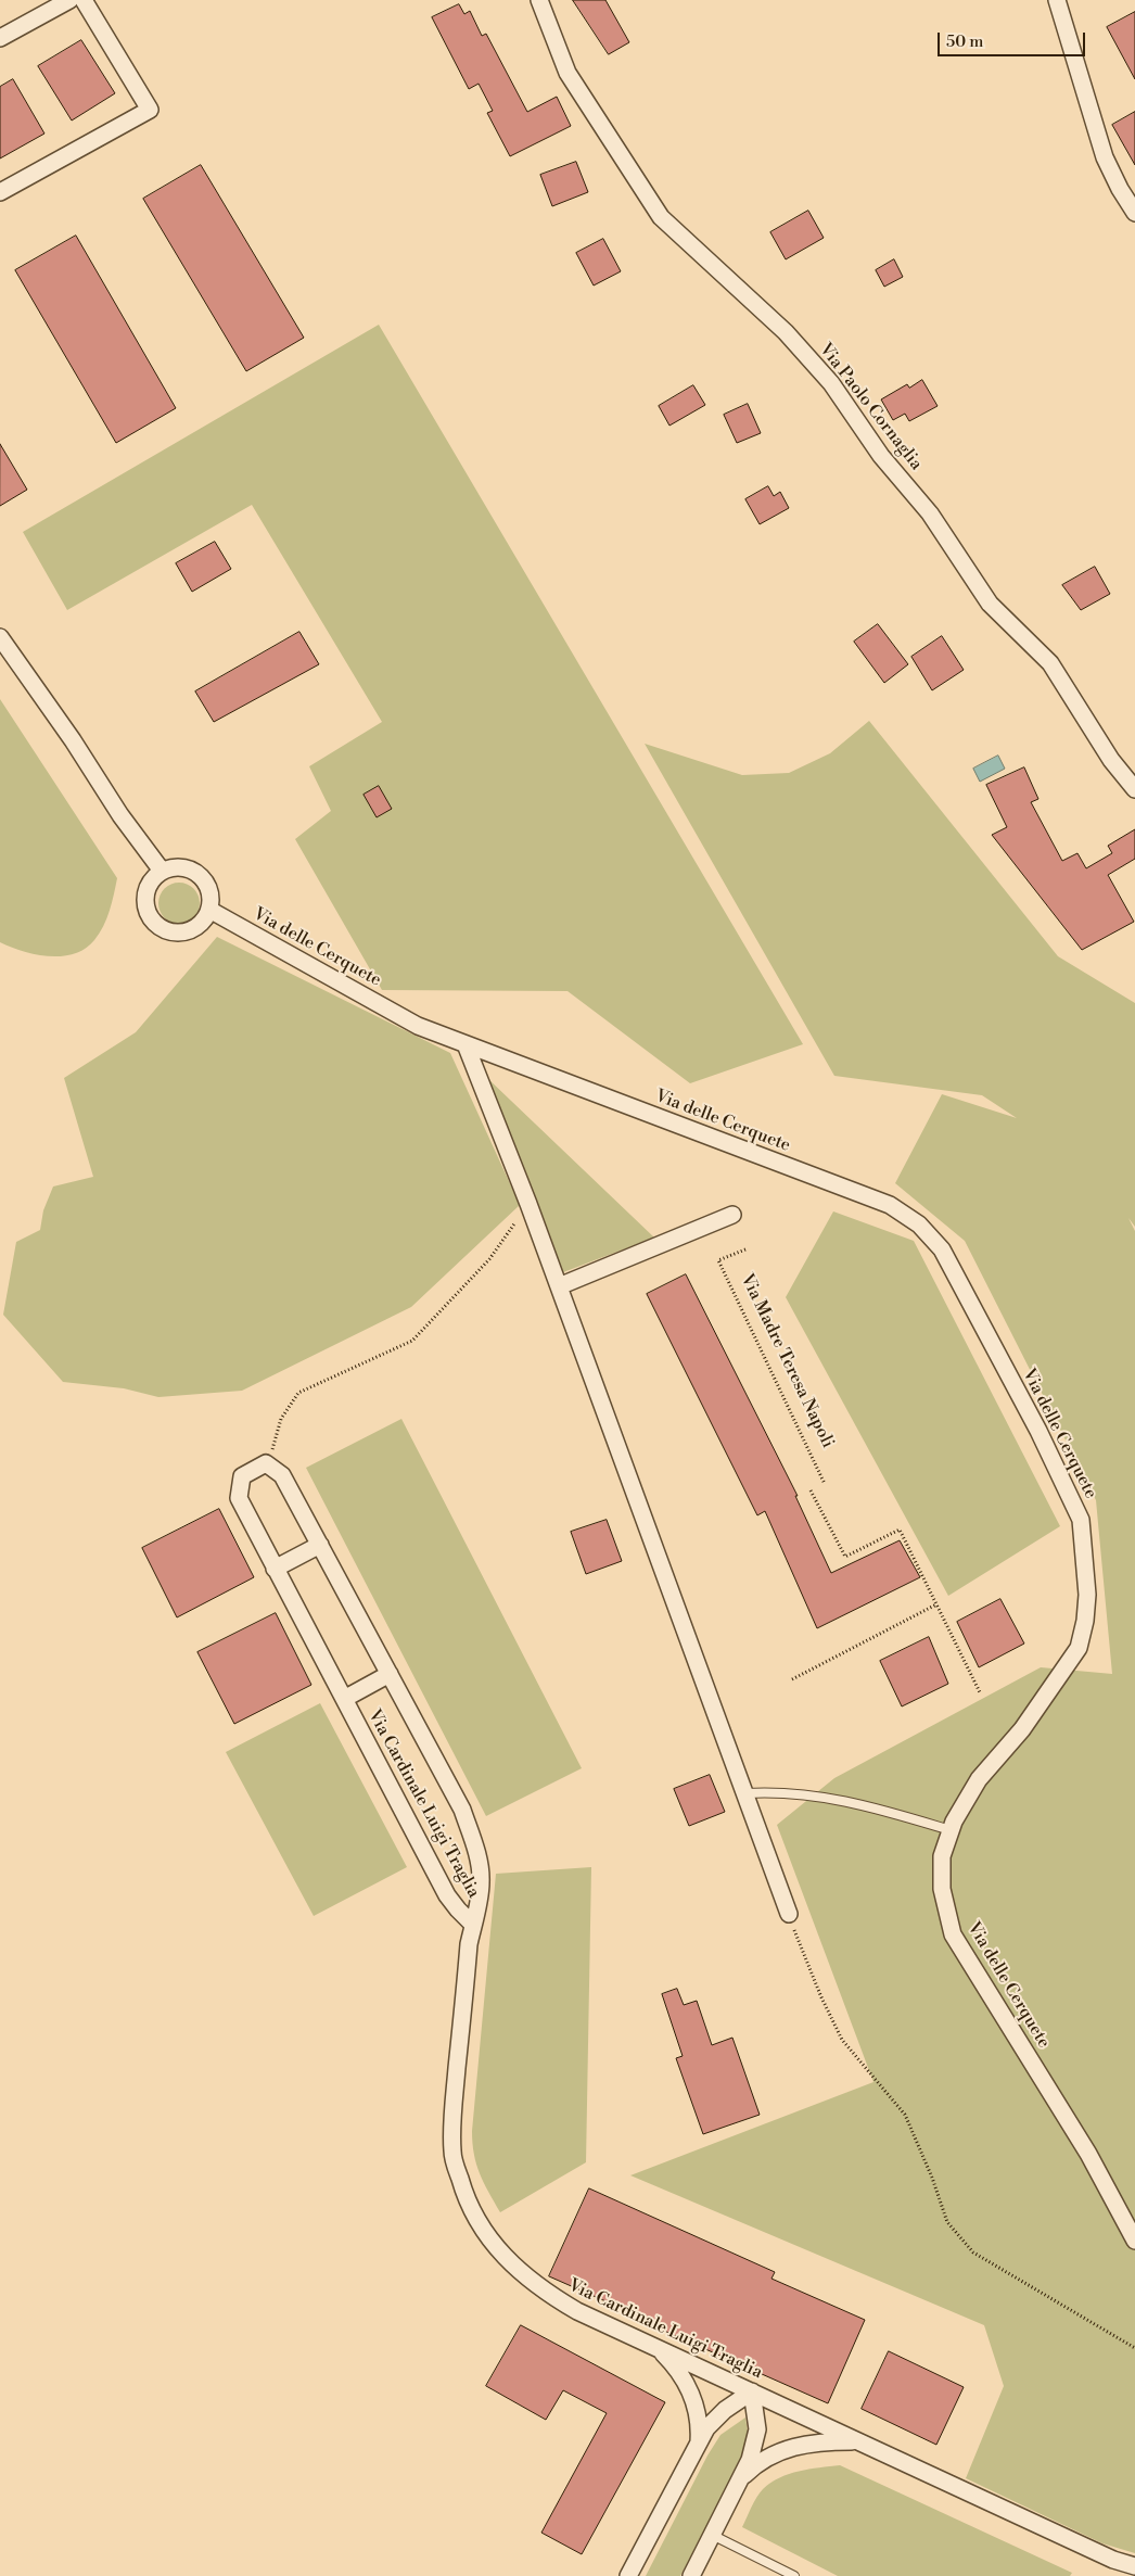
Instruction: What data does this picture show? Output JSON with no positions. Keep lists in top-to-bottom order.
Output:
{
  "streets": {
    "street": ["Via Paolo Cornaglia", "Via delle Cerquete", "Via Cardinale Luigi Traglia"],
    "path": ["Via Madre Teresa Napoli"]
  },
  "scale_bar": "50 m"
}
